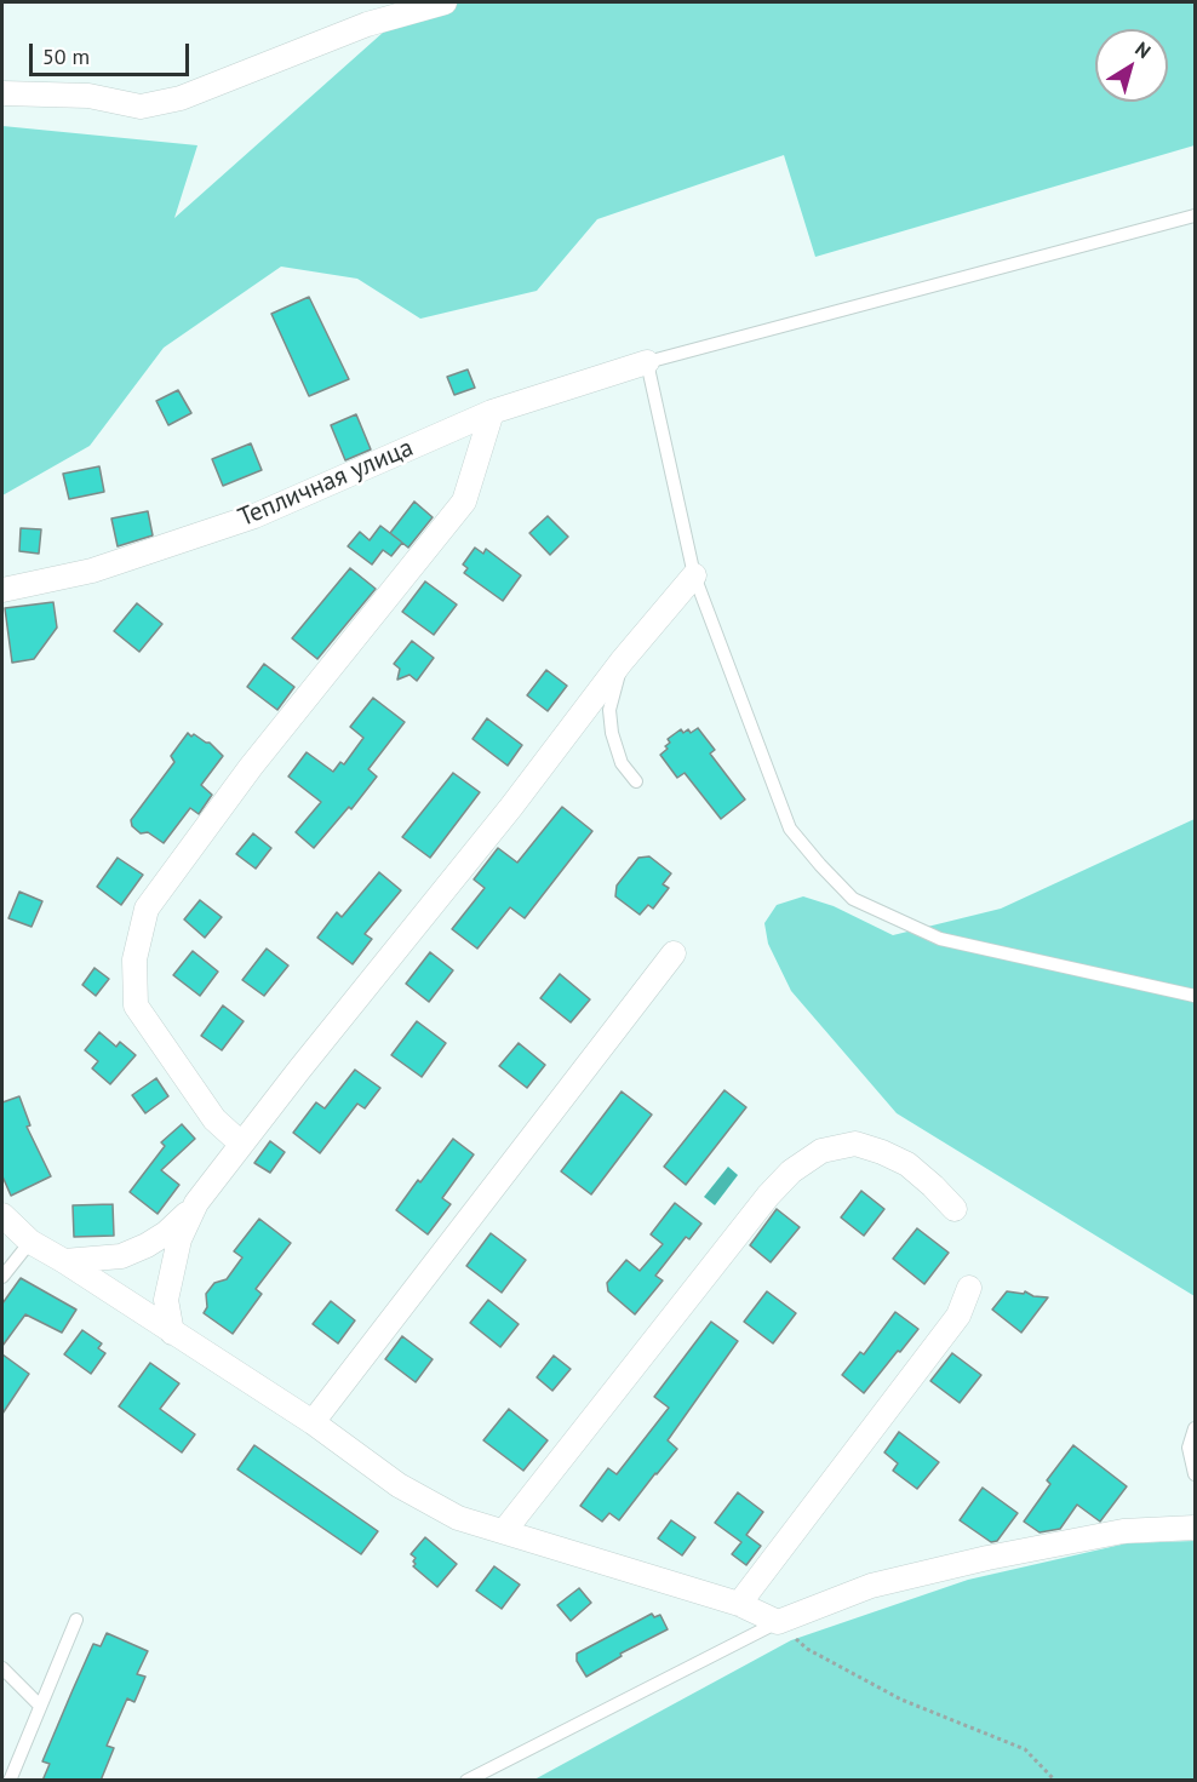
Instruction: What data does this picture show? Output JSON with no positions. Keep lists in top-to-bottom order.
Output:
{
  "streets": {
    "street": ["Тепличная улица"]
  },
  "scale_bar": "50 m",
  "north": "top right"
}
